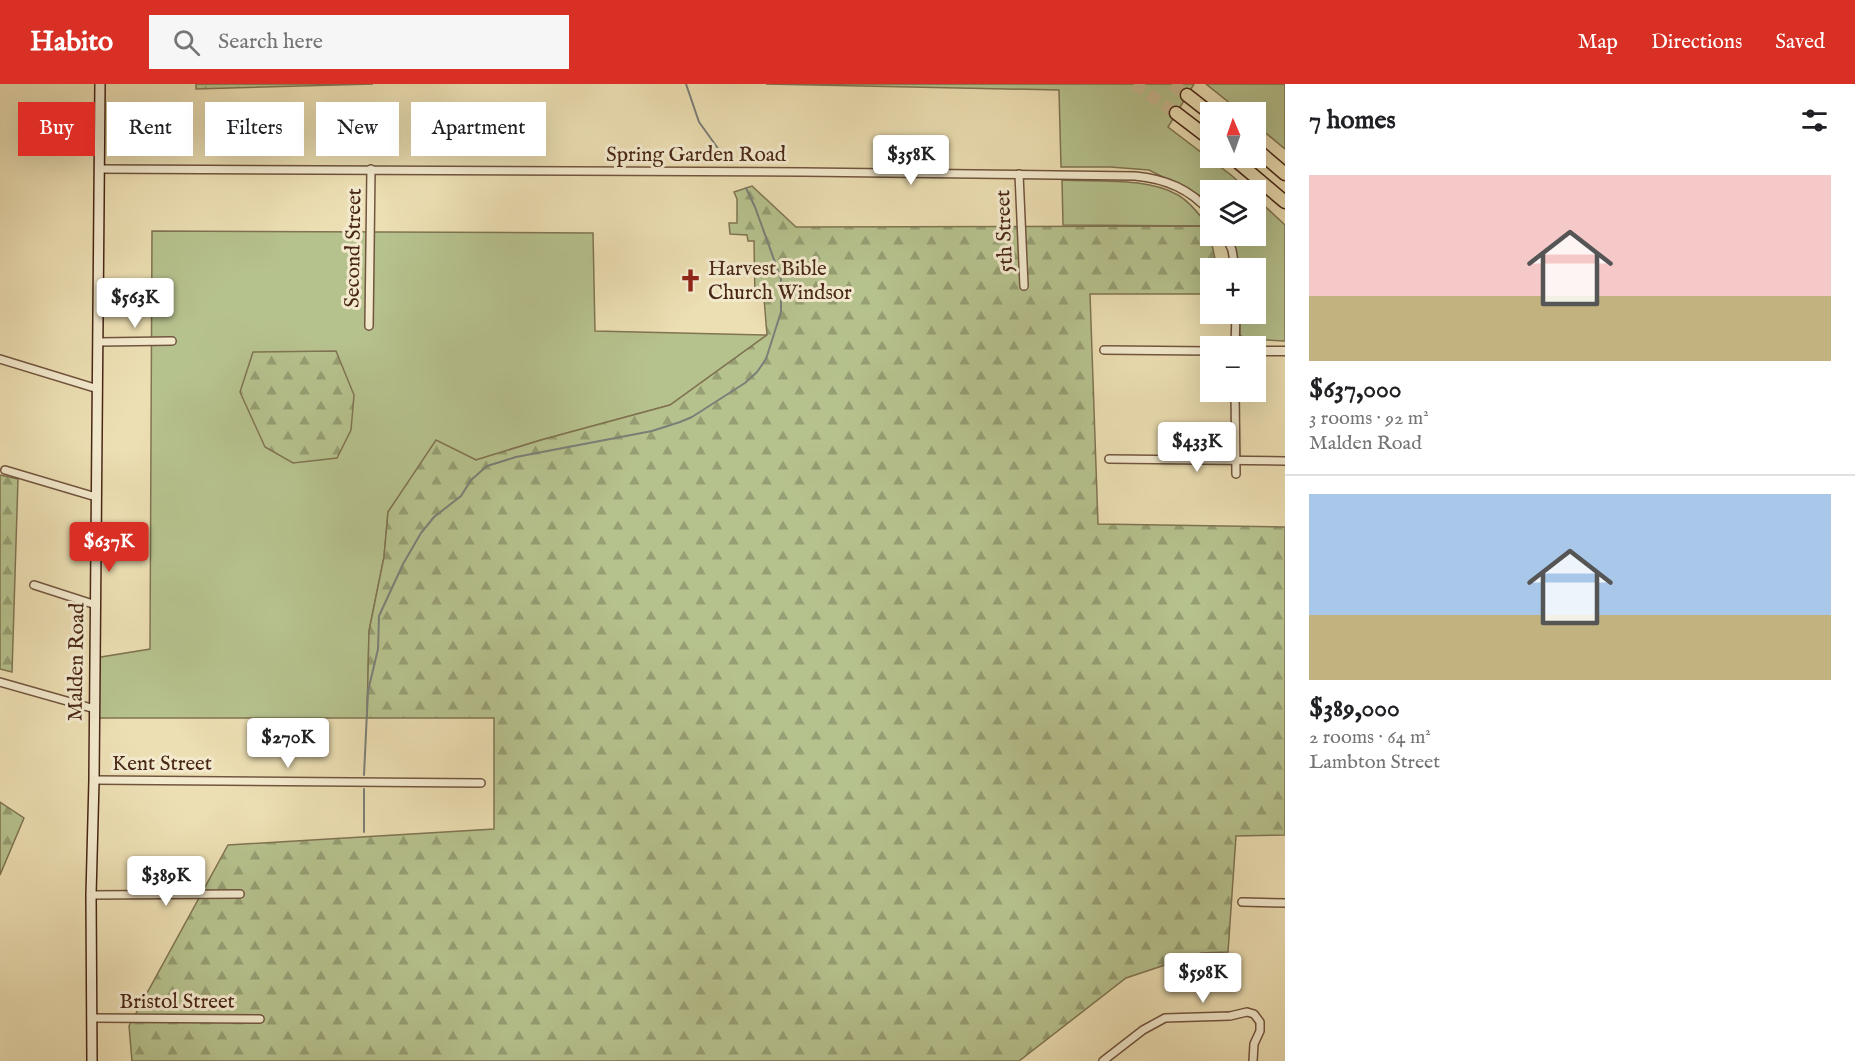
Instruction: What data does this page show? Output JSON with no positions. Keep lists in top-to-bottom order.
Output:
{
  "streets": {
    "main road": ["Malden Road"],
    "street": [
      "Spring Garden Road",
      "5th Street",
      "Second Street",
      "Kent Street",
      "Bristol Street"
    ]
  },
  "crossings": [
    ["Spring Garden Road", "5th Street"],
    ["Spring Garden Road", "Second Street"],
    ["Spring Garden Road", "Malden Road"],
    ["Malden Road", "Kent Street"],
    ["Malden Road", "Bristol Street"]
  ],
  "places": {
    "church": ["Harvest Bible Church Windsor"]
  },
  "north": "top",
  "page": {
    "header": "Habito",
    "search": "Search here",
    "nav": ["Map", "Directions", "Saved"],
    "heading": "7 homes",
    "map_buttons": ["+", "−"],
    "chip": [
      "Buy",
      "Rent",
      "Filters",
      "New",
      "Apartment"
    ],
    "price": [
      "$358K",
      "$563K",
      "$433K",
      "$637K",
      "$270K",
      "$389K",
      "$598K"
    ],
    "list": [
      {
        "name": "$637,000",
        "note": "3 rooms · 92 m² · Malden Road"
      },
      {
        "name": "$389,000",
        "note": "2 rooms · 64 m² · Lambton Street"
      }
    ]
  }
}
